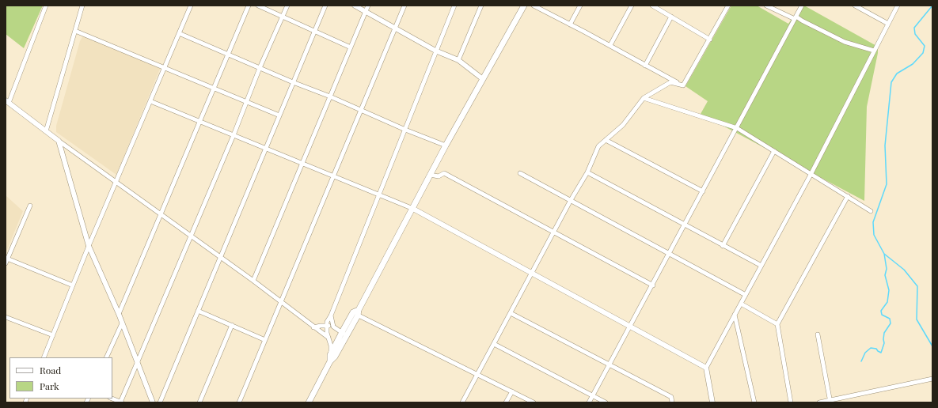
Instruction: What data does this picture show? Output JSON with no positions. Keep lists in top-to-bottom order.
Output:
{
  "legend": ["Road", "Park"]
}
